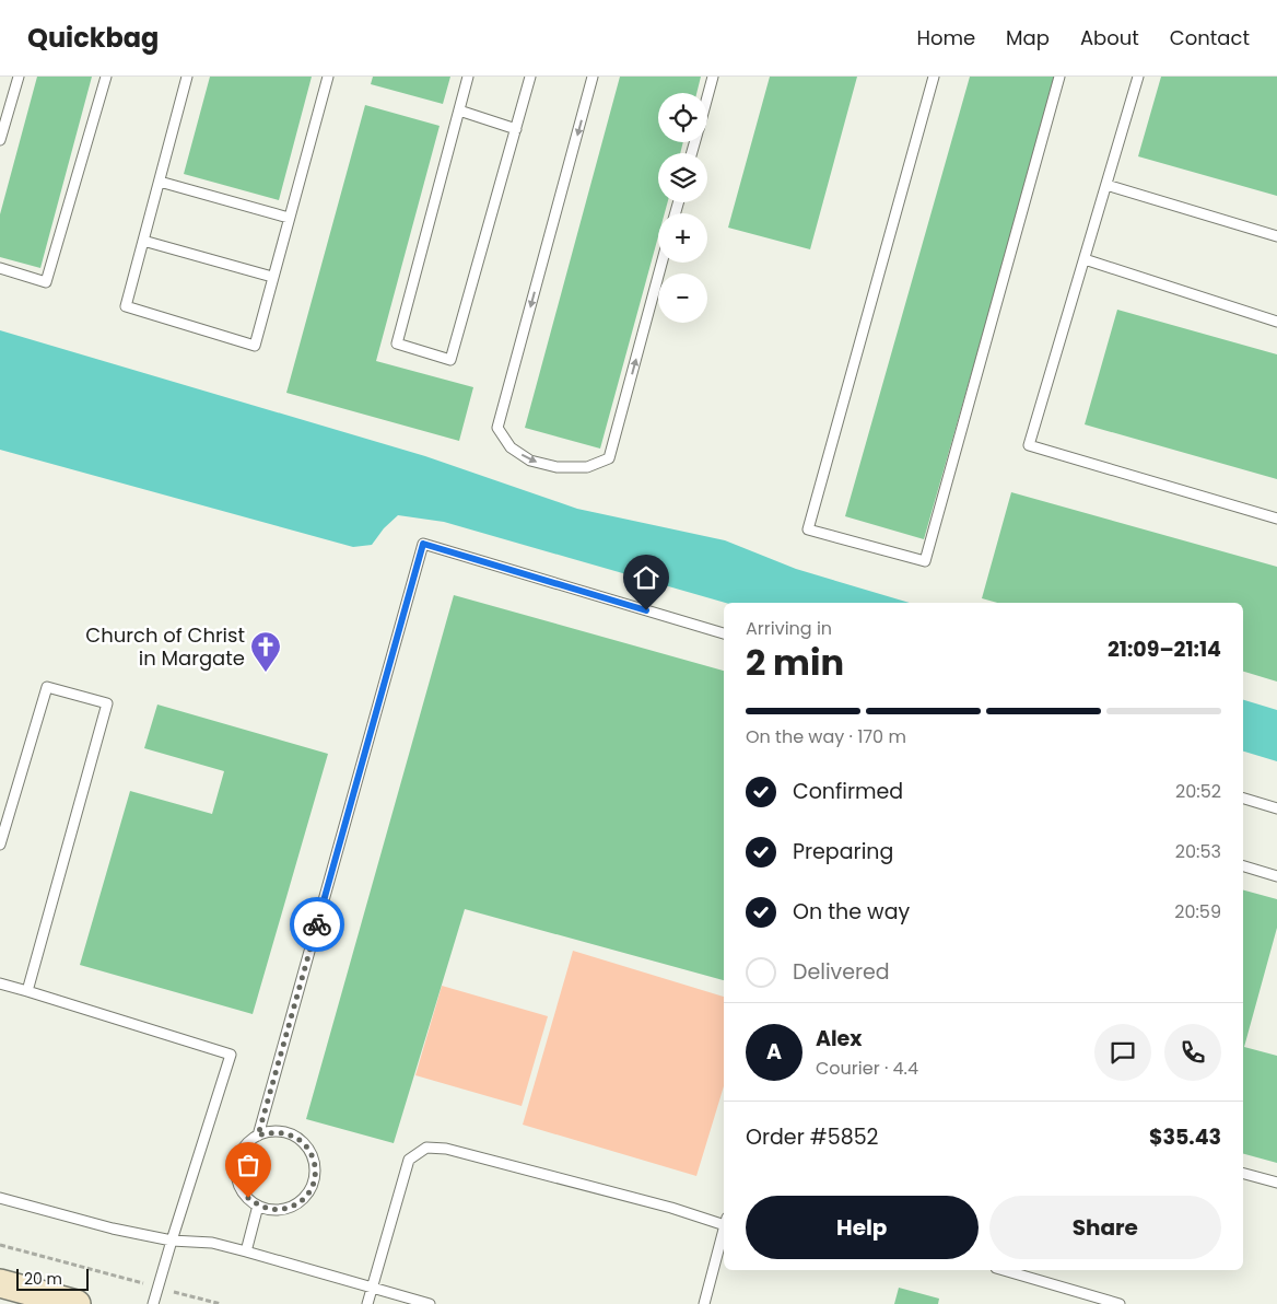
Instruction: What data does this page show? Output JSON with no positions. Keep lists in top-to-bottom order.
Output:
{
  "places": {
    "church": ["Church of Christ in Margate"]
  },
  "scale_bar": "20 m",
  "page": {
    "header": "Quickbag",
    "nav": [
      "Home",
      "Map",
      "About",
      "Contact"
    ],
    "map_buttons": ["+", "−"],
    "heading": ["2 min", "Arriving in", "21:09–21:14"],
    "panel": [
      "Alex",
      "Courier · 4.4",
      "Order #5852",
      "$35.43"
    ],
    "bar": "On the way · 170 m",
    "list": [
      ["Confirmed", "20:52"],
      ["Preparing", "20:53"],
      ["On the way", "20:59"],
      "Delivered"
    ],
    "round": "A",
    "buttons": ["Help", "Share"],
    "scale": "20 m"
  }
}
